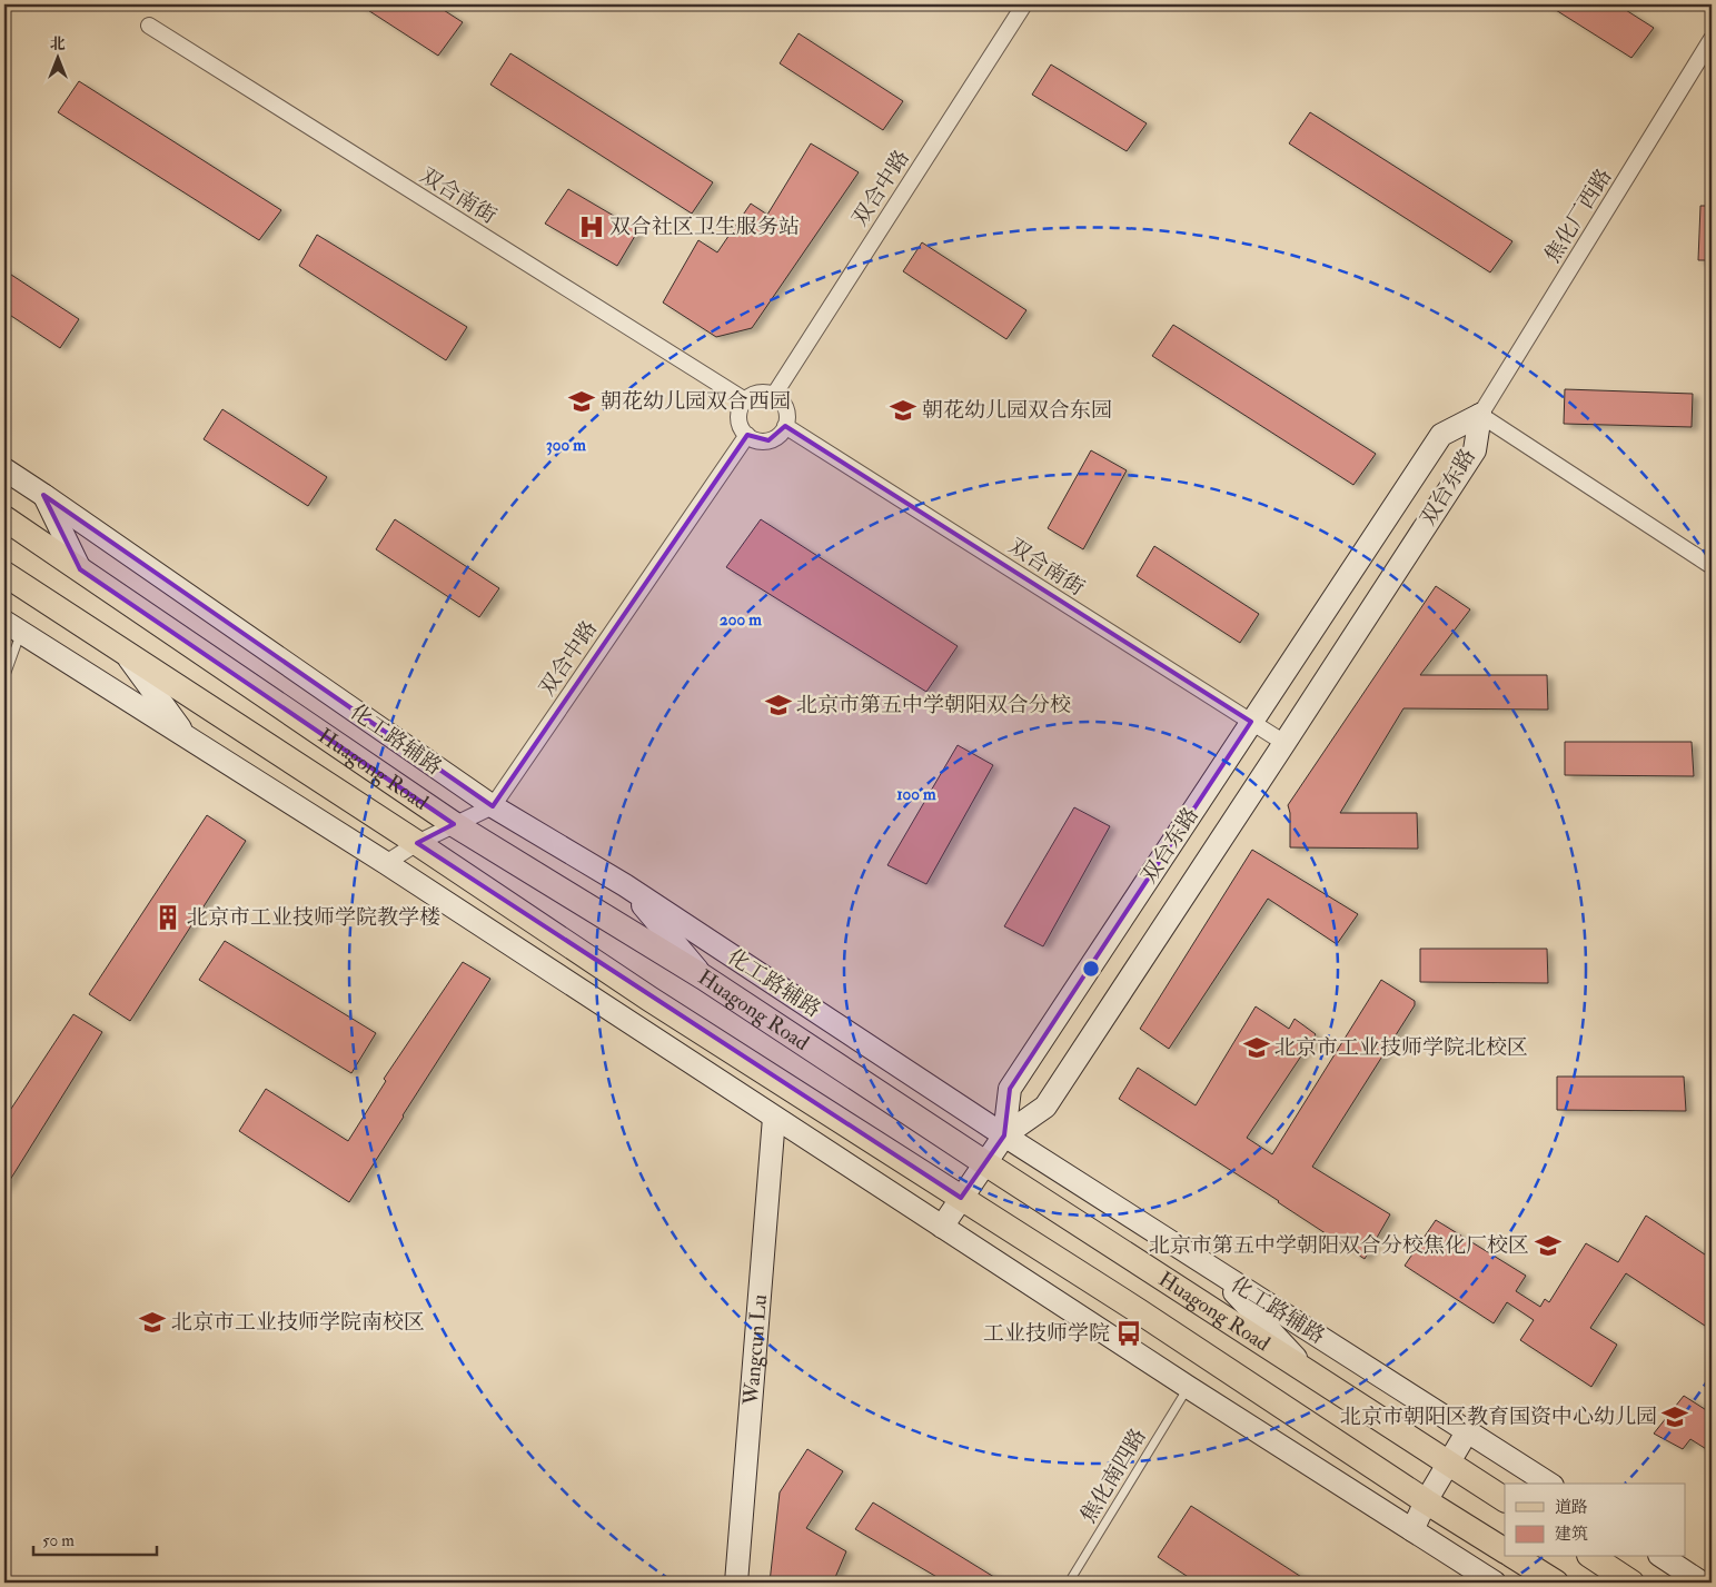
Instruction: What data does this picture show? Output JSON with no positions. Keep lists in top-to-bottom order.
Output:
{
  "streets": {
    "main road": ["Huagong Road"],
    "street": [
      "双合中路",
      "双合南街",
      "焦化厂西路",
      "双台东路",
      "化工路辅路",
      "Wangcun Lu"
    ],
    "lane": ["焦化南四路"]
  },
  "crossings": [
    ["双合中路", "双合南街"],
    ["双合中路", "化工路辅路"],
    ["双合南街", "双台东路"],
    ["焦化厂西路", "双台东路"],
    ["双台东路", "化工路辅路"]
  ],
  "places": {
    "hospital": ["双合社区卫生服务站"],
    "school or university": [
      "朝花幼儿园双合西园",
      "朝花幼儿园双合东园",
      "北京市第五中学朝阳双合分校",
      "北京市工业技师学院北校区",
      "北京市第五中学朝阳双合分校焦化厂校区",
      "北京市工业技师学院南校区",
      "北京市朝阳区教育国资中心幼儿园"
    ],
    "building": ["北京市工业技师学院教学楼"],
    "bus stop": ["工业技师学院"]
  },
  "legend": ["道路", "建筑"],
  "scale_bar": "50 m",
  "north": "top",
  "rings": ["300 m", "200 m", "100 m"]
}
